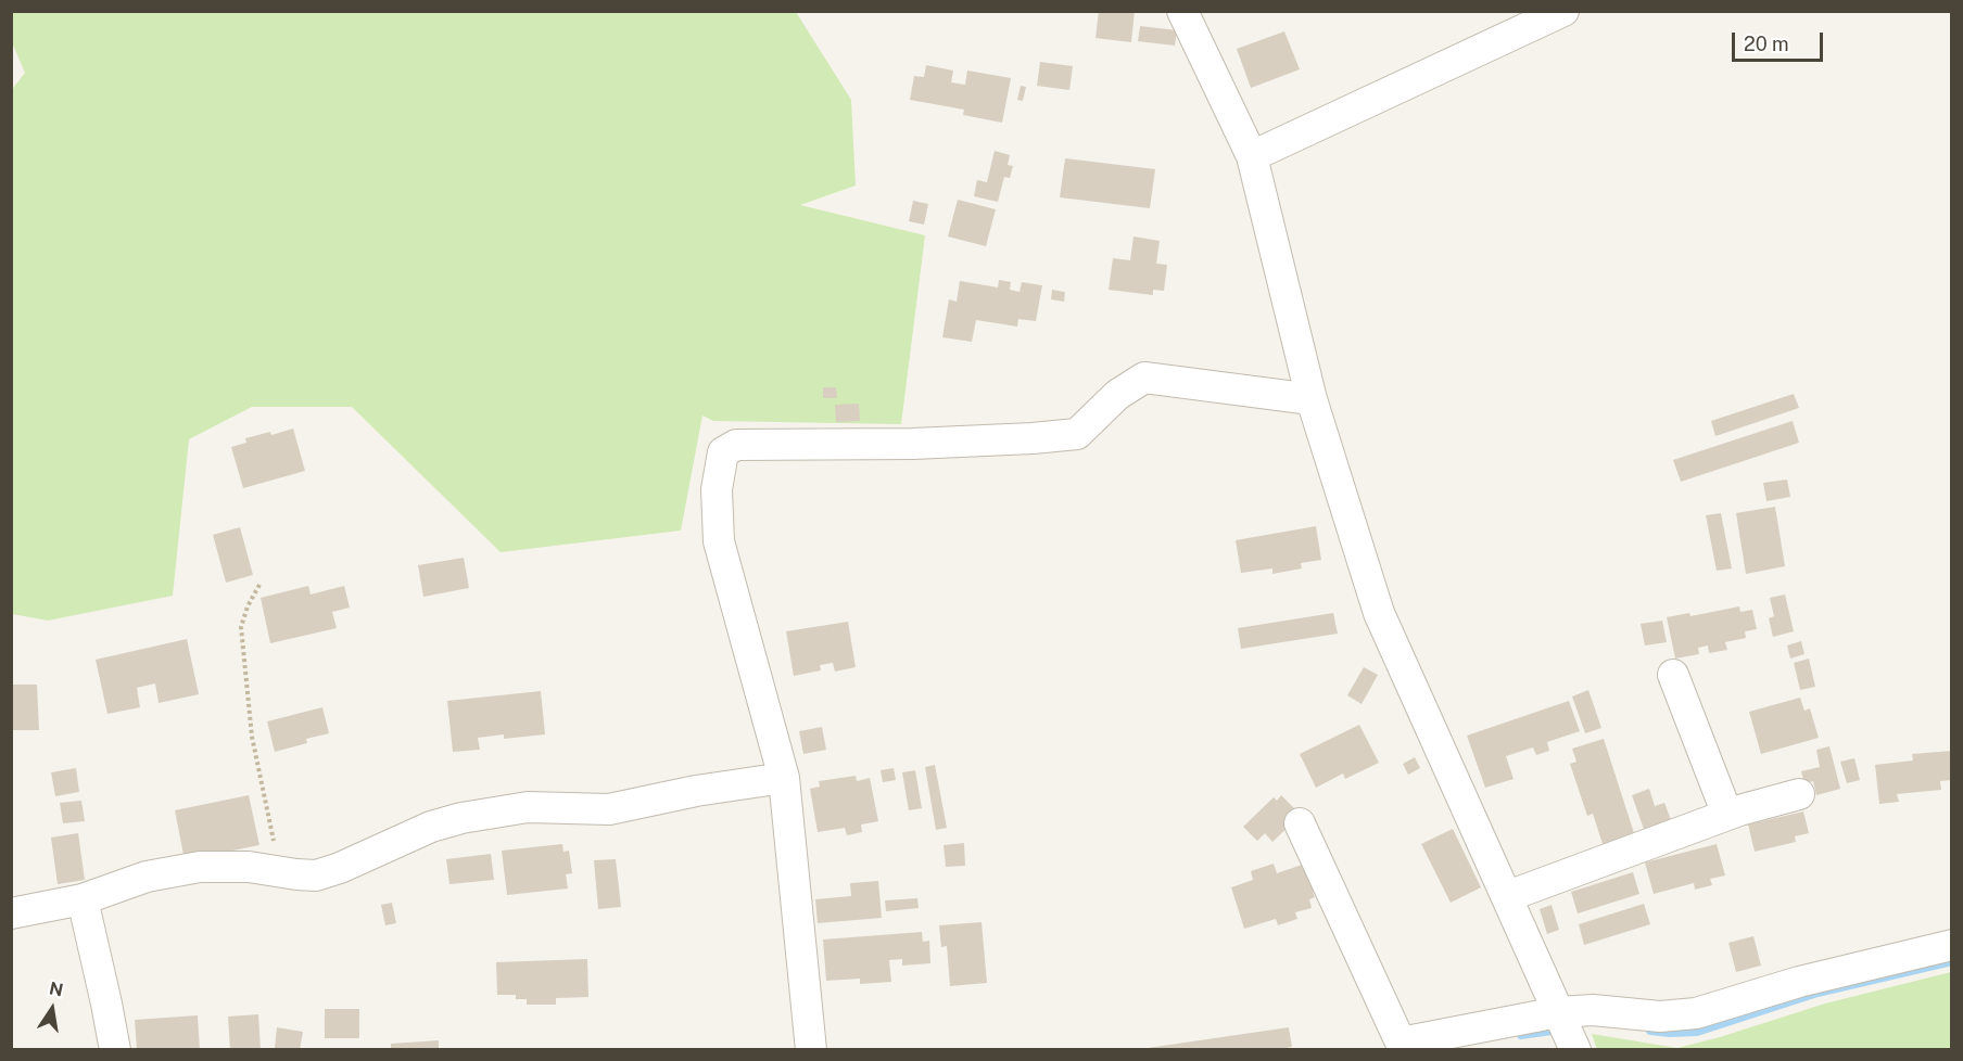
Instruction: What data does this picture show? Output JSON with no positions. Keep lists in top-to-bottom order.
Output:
{
  "scale_bar": "20 m",
  "north": "top"
}
